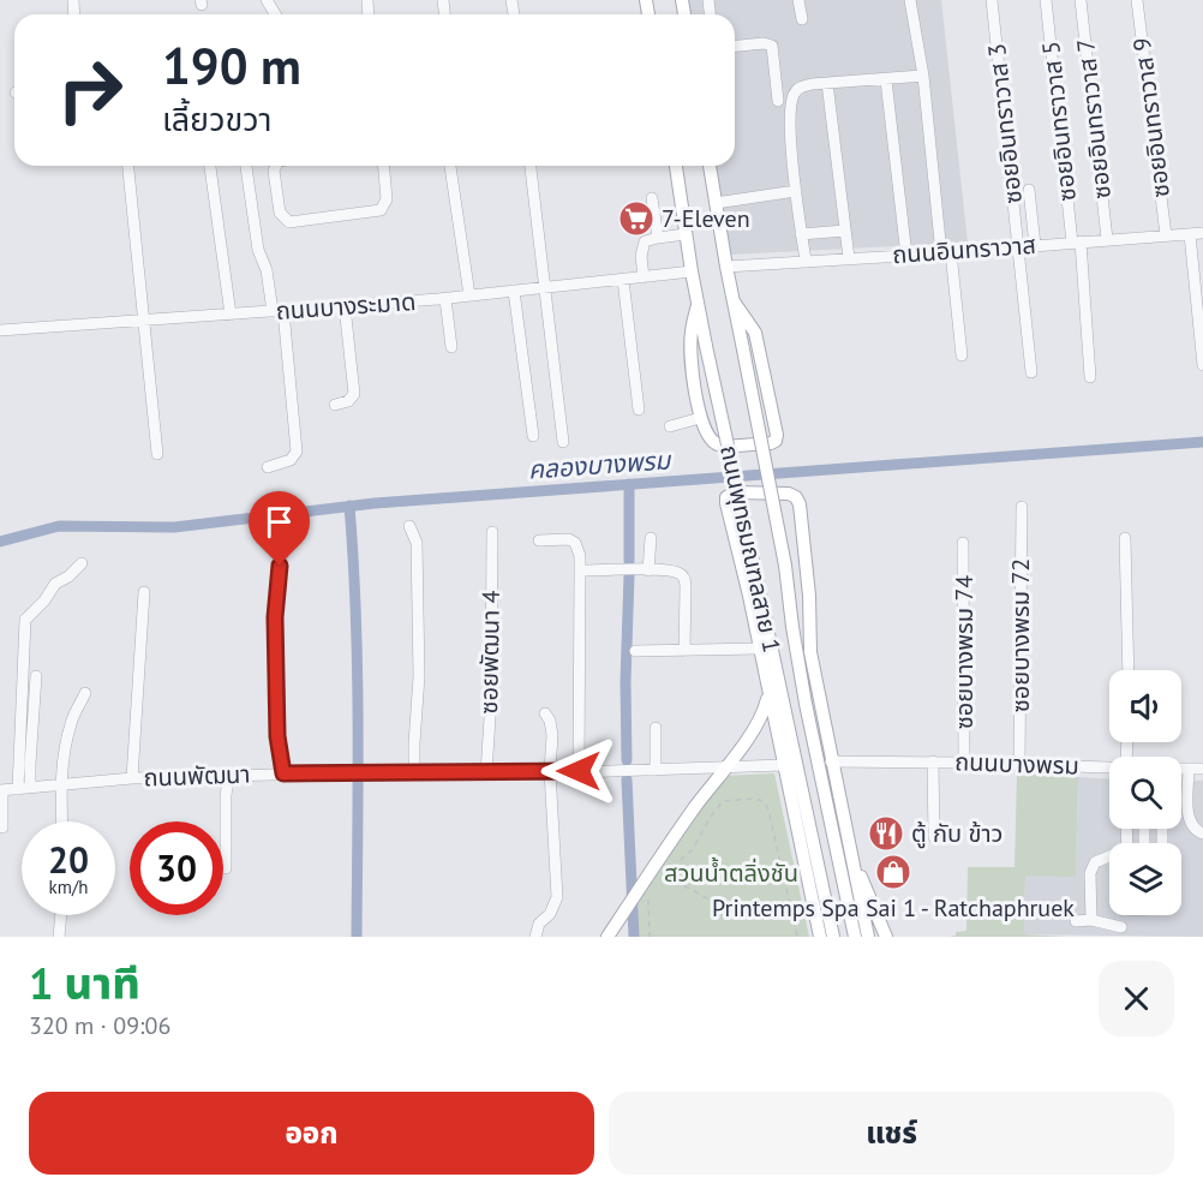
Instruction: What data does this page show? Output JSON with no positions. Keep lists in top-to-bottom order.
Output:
{
  "streets": {
    "main road": ["ถนนพุทธมณฑลสาย 1"],
    "street": [
      "ซอยอินทราวาส 9",
      "ซอยอินทราวาส 7",
      "ซอยอินทราวาส 5",
      "ซอยอินทราวาส 3",
      "ถนนอินทราวาส",
      "ถนนบางระมาด",
      "ซอยบางพรม 72",
      "ซอยพัฒนา 4",
      "ซอยบางพรม 74",
      "ถนนบางพรม",
      "ถนนพัฒนา"
    ]
  },
  "crossings": [
    ["ซอยอินทราวาส 9", "ถนนอินทราวาส"],
    ["ซอยอินทราวาส 7", "ถนนอินทราวาส"],
    ["ซอยอินทราวาส 5", "ถนนอินทราวาส"],
    ["ซอยอินทราวาส 3", "ถนนอินทราวาส"],
    ["ถนนอินทราวาส", "ถนนพุทธมณฑลสาย 1"],
    ["ถนนบางระมาด", "ถนนพุทธมณฑลสาย 1"],
    ["ซอยบางพรม 72", "ถนนบางพรม"],
    ["ซอยพัฒนา 4", "ถนนพัฒนา"],
    ["ซอยบางพรม 74", "ถนนบางพรม"]
  ],
  "water": ["คลองบางพรม"],
  "parks": ["สวนน้ำตลิ่งชัน"],
  "places": {
    "supermarket": ["7-Eleven"],
    "restaurant": ["ตู้ กับ ข้าว"],
    "shop": ["Printemps Spa Sai 1 - Ratchaphruek"]
  },
  "page": {
    "turn": ["190 m", "เลี้ยวขวา"],
    "speed": "20 km/h",
    "limit": "30",
    "heading": ["1 นาที", "320 m · 09:06"],
    "buttons": ["ออก", "แชร์"]
  }
}
